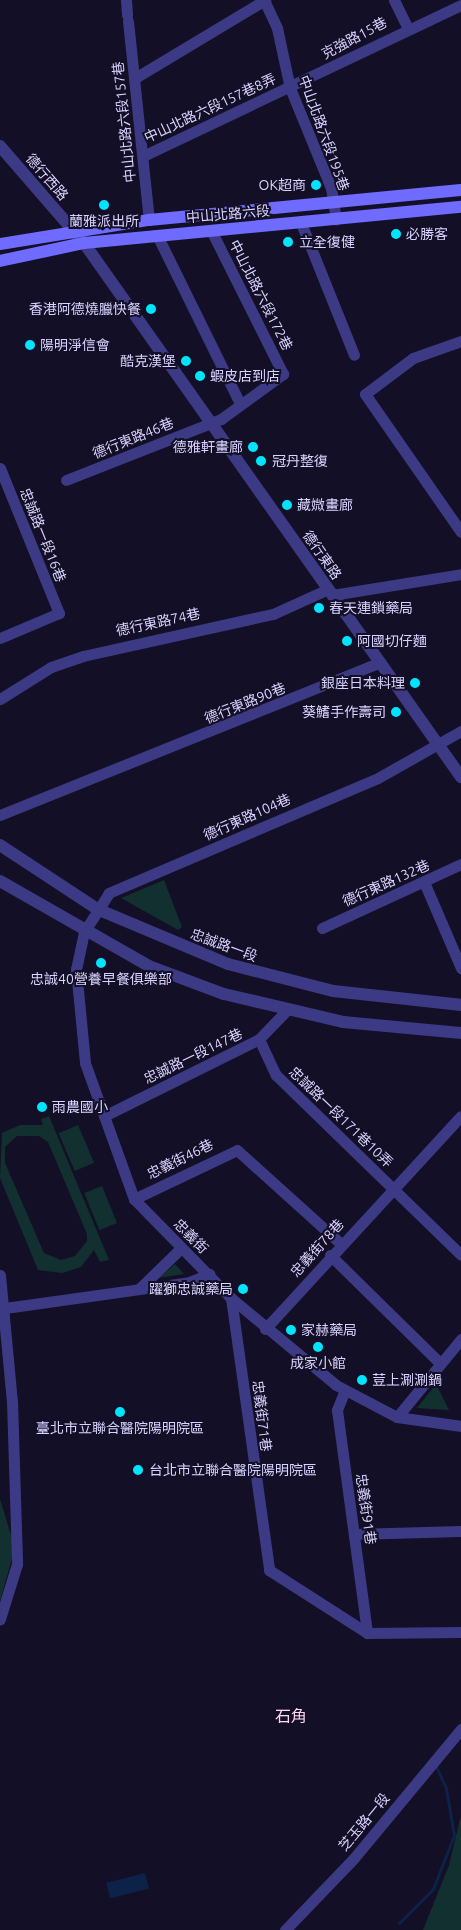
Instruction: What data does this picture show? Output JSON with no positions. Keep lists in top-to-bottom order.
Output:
{
  "streets": {
    "main road": ["中山北路六段"],
    "street": [
      "克強路15巷",
      "中山北路六段157巷8弄",
      "中山北路六段157巷",
      "中山北路六段195巷",
      "德行西路",
      "中山北路六段172巷",
      "德行東路46巷",
      "忠誠路一段16巷",
      "德行東路",
      "德行東路74巷",
      "德行東路90巷",
      "德行東路104巷",
      "德行東路132巷",
      "忠誠路一段",
      "忠誠路一段147巷",
      "忠誠路一段171巷10弄",
      "忠義街46巷",
      "忠義街",
      "忠義街78巷",
      "忠義街71巷",
      "忠義街91巷",
      "芝玉路一段"
    ]
  },
  "crossings": [
    ["克強路15巷", "中山北路六段157巷8弄"],
    ["克強路15巷", "中山北路六段195巷"],
    ["中山北路六段157巷8弄", "中山北路六段157巷"],
    ["中山北路六段157巷8弄", "中山北路六段195巷"],
    ["中山北路六段157巷", "中山北路六段"],
    ["中山北路六段195巷", "中山北路六段"],
    ["德行西路", "中山北路六段"],
    ["德行西路", "德行東路"],
    ["中山北路六段", "中山北路六段172巷"],
    ["中山北路六段", "德行東路"],
    ["中山北路六段172巷", "德行東路46巷"],
    ["德行東路46巷", "德行東路"],
    ["德行東路", "德行東路74巷"],
    ["德行東路", "德行東路90巷"],
    ["德行東路", "德行東路104巷"],
    ["德行東路104巷", "忠誠路一段"],
    ["德行東路104巷", "忠義街"],
    ["忠誠路一段147巷", "忠誠路一段171巷10弄"],
    ["忠誠路一段147巷", "忠義街"],
    ["忠誠路一段171巷10弄", "忠義街78巷"],
    ["忠義街46巷", "忠義街"],
    ["忠義街46巷", "忠義街78巷"],
    ["忠義街", "忠義街78巷"],
    ["忠義街", "忠義街71巷"],
    ["忠義街", "忠義街91巷"],
    ["忠義街71巷", "忠義街91巷"]
  ],
  "districts": ["石角"],
  "places": [
    "OK超商",
    "蘭雅派出所",
    "必勝客",
    "立全復健",
    "香港阿德燒臘快餐",
    "陽明淨信會",
    "酷克漢堡",
    "蝦皮店到店",
    "德雅軒畫廊",
    "冠丹整復",
    "藏媺畫廊",
    "春天連鎖藥局",
    "阿國切仔麵",
    "銀座日本料理",
    "葵鰭手作壽司",
    "忠誠40營養早餐俱樂部",
    "雨農國小",
    "躍獅忠誠藥局",
    "家赫藥局",
    "成家小館",
    "荳上涮涮鍋",
    "臺北市立聯合醫院陽明院區",
    "台北市立聯合醫院陽明院區"
  ]
}
